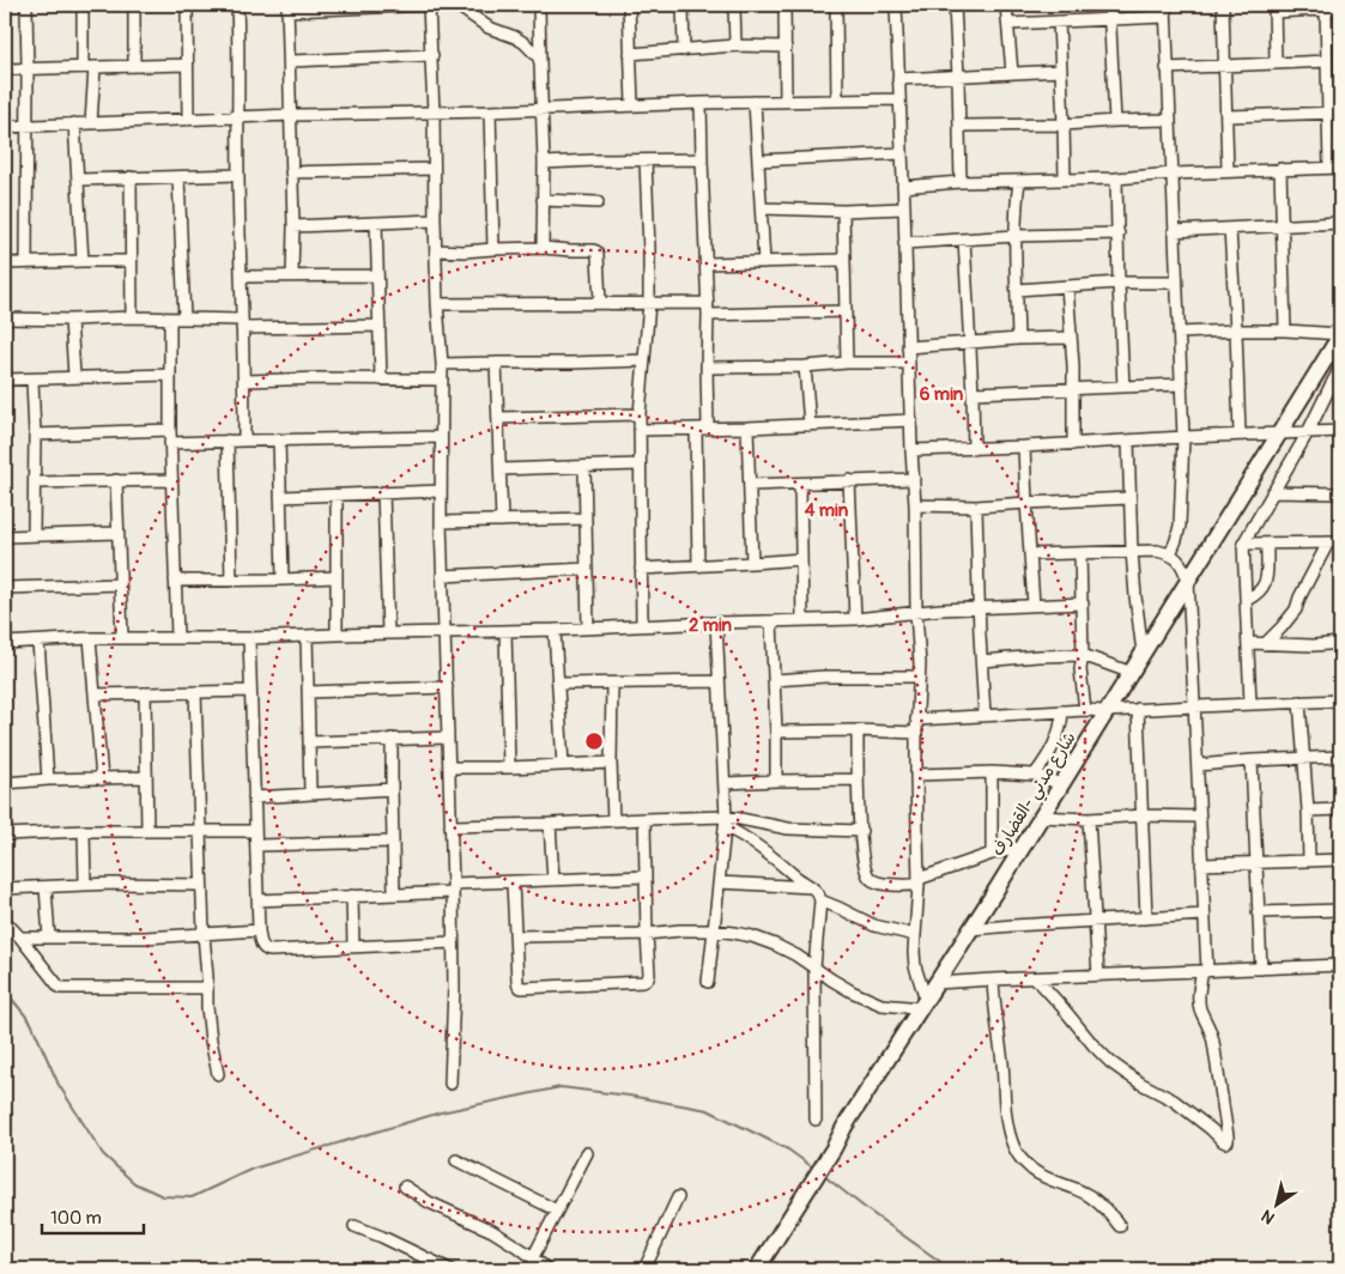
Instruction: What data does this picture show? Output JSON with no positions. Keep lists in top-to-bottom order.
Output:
{
  "streets": {
    "highway": ["شارع مدني -القضارف"]
  },
  "scale_bar": "100 m",
  "north": "bottom left",
  "rings": ["6 min", "4 min", "2 min"]
}
